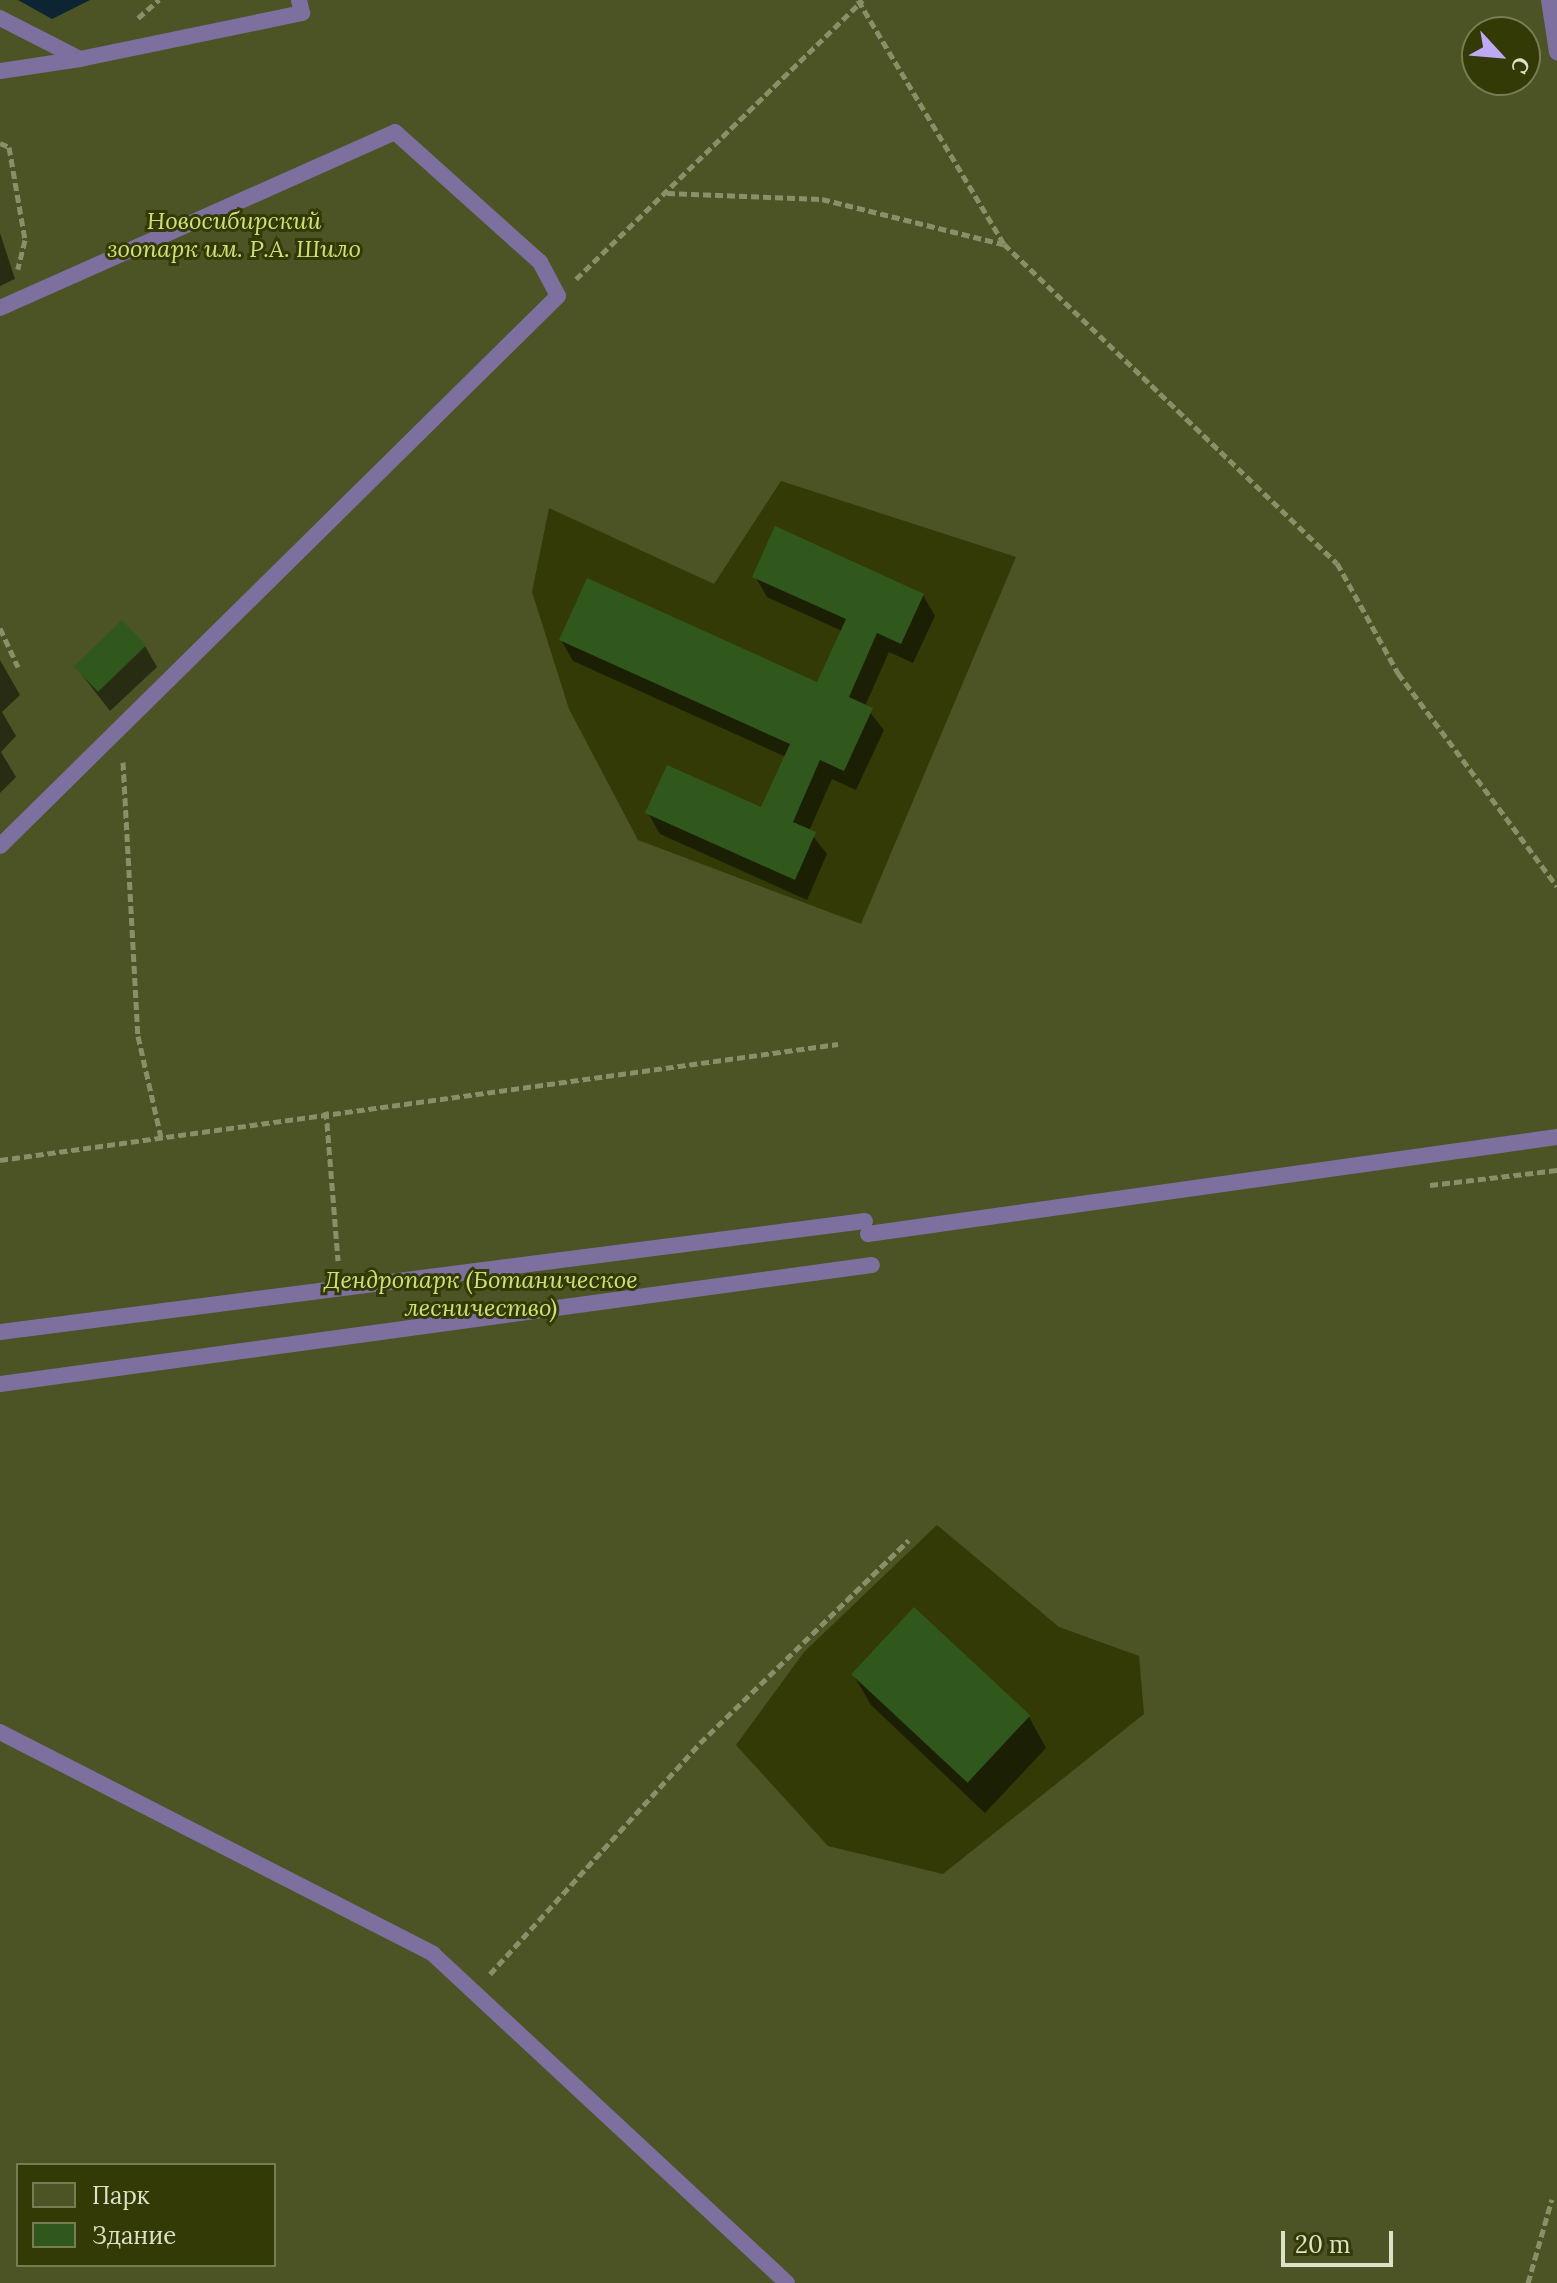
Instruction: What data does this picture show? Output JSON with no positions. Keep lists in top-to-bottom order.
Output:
{
  "parks": ["Новосибирский зоопарк им. Р.А. Шило", "Дендропарк (Ботаническое лесничество)"],
  "legend": ["Парк", "Здание"],
  "scale_bar": "20 m",
  "north": "bottom right"
}
